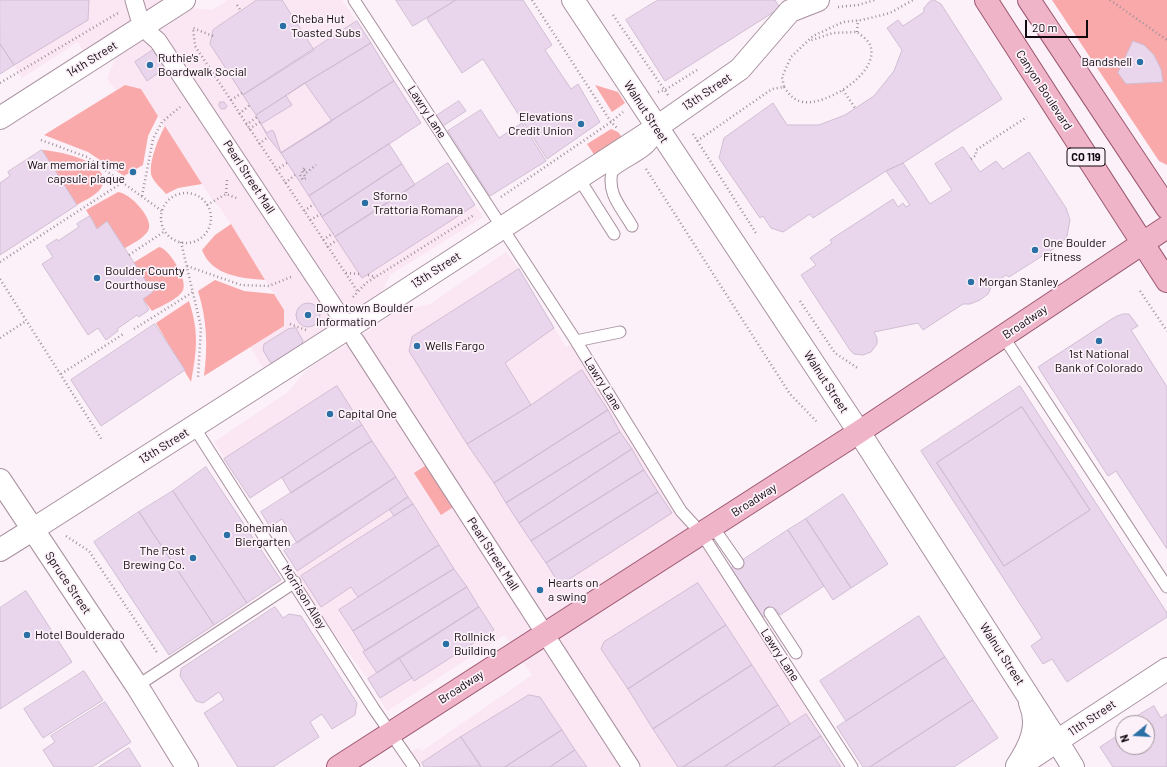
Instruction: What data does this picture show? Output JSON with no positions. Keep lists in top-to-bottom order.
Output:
{
  "streets": {
    "main road": ["Canyon Boulevard", "CO 119", "Broadway"],
    "street": [
      "14th Street",
      "13th Street",
      "Walnut Street",
      "Pearl Street Mall",
      "Spruce Street",
      "11th Street"
    ],
    "lane": ["Lawry Lane", "Morrison Alley"]
  },
  "crossings": [
    ["Canyon Boulevard", "Broadway"],
    ["13th Street", "Lawry Lane"],
    ["13th Street", "Walnut Street"],
    ["13th Street", "Spruce Street"],
    ["13th Street", "Morrison Alley"],
    ["Lawry Lane", "Broadway"],
    ["Walnut Street", "Broadway"],
    ["Walnut Street", "11th Street"],
    ["Pearl Street Mall", "Broadway"],
    ["Broadway", "Morrison Alley"]
  ],
  "places": [
    "Cheba Hut Toasted Subs",
    "Bandshell",
    "Ruthie's Boardwalk Social",
    "Elevations Credit Union",
    "War memorial time capsule plaque",
    "Sforno Trattoria Romana",
    "One Boulder Fitness",
    "Boulder County Courthouse",
    "Morgan Stanley",
    "Downtown Boulder Information",
    "1st National Bank of Colorado",
    "Wells Fargo",
    "Capital One",
    "Bohemian Biergarten",
    "The Post Brewing Co.",
    "Hearts on a swing",
    "Hotel Boulderado",
    "Rollnick Building"
  ],
  "scale_bar": "20 m",
  "north": "left"
}
